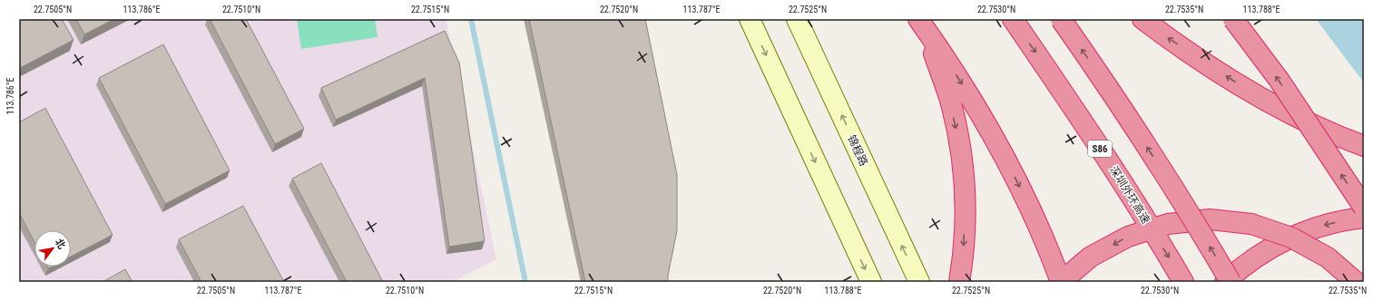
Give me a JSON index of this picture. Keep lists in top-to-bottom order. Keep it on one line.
{"streets":{"highway":["S86","深圳外环高速"],"main road":["锦程路"]},"north":"top right","coordinates":["22.7505°N","113.786°E","22.7510°N","22.7515°N","22.7520°N","113.787°E","22.7525°N","22.7530°N","22.7535°N","113.788°E"]}
